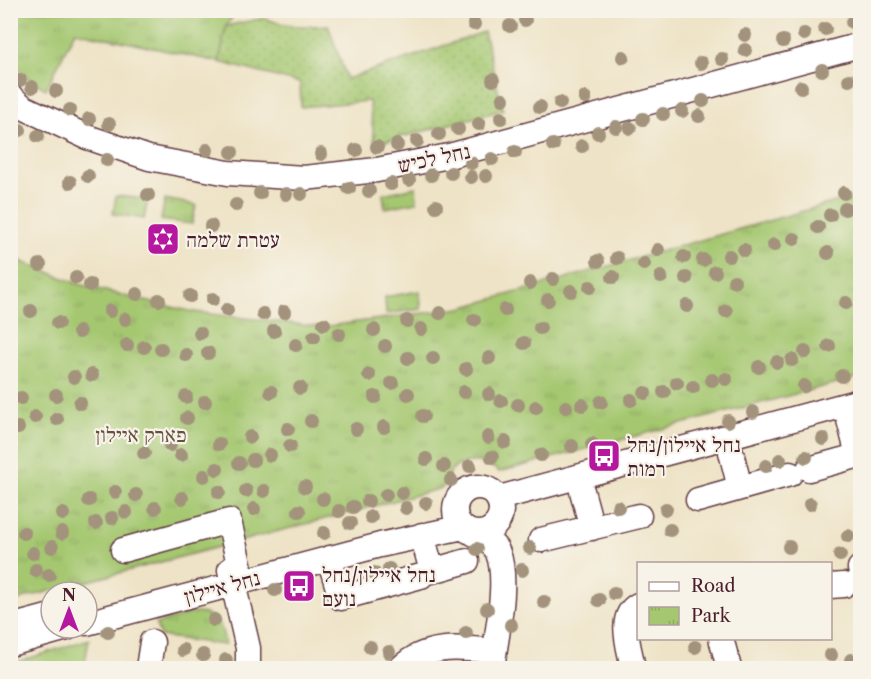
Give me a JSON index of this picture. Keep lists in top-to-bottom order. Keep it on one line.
{"streets":{"street":["נחל לכיש","נחל איילון"]},"parks":["פארק איילון"],"places":{"synagogue":["עטרת שלמה"],"bus stop":["נחל איילון/נחל רמות","נחל איילון/נחל נועם"]},"legend":["Road","Park"],"north":"top"}
